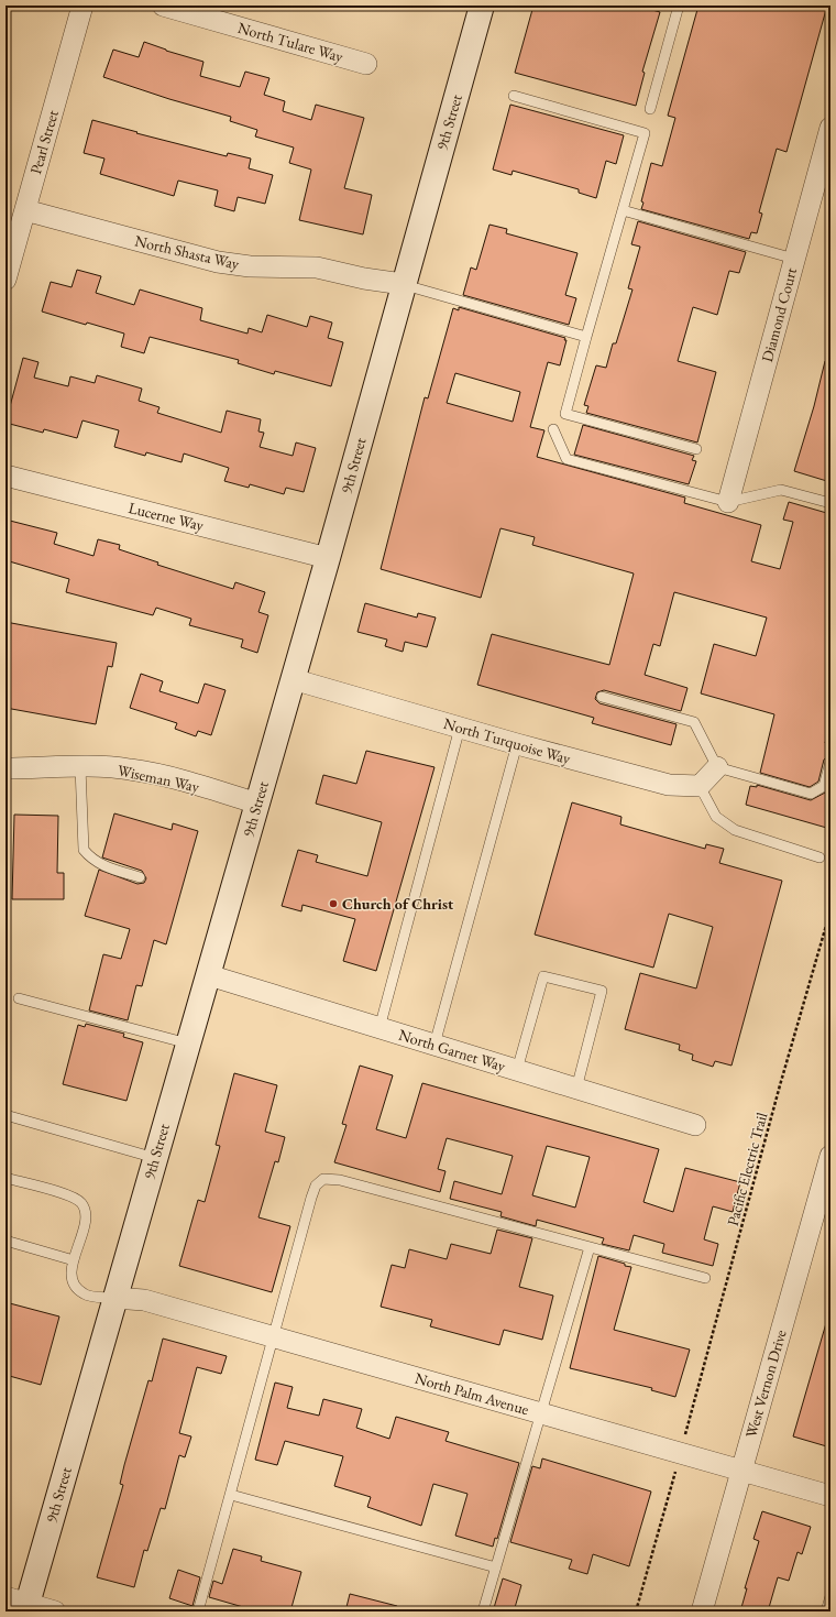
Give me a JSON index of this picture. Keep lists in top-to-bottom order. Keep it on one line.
{"streets":{"street":["North Tulare Way","9th Street","Pearl Street","North Shasta Way","Diamond Court","Lucerne Way","North Turquoise Way","Wiseman Way","North Garnet Way","West Vernon Drive","North Palm Avenue"],"path":["Pacific Electric Trail"]},"crossings":[["9th Street","North Shasta Way"],["9th Street","Lucerne Way"],["9th Street","North Turquoise Way"],["9th Street","Wiseman Way"],["9th Street","North Garnet Way"],["9th Street","North Palm Avenue"],["Pearl Street","North Shasta Way"],["West Vernon Drive","North Palm Avenue"]],"places":["Church of Christ"]}
